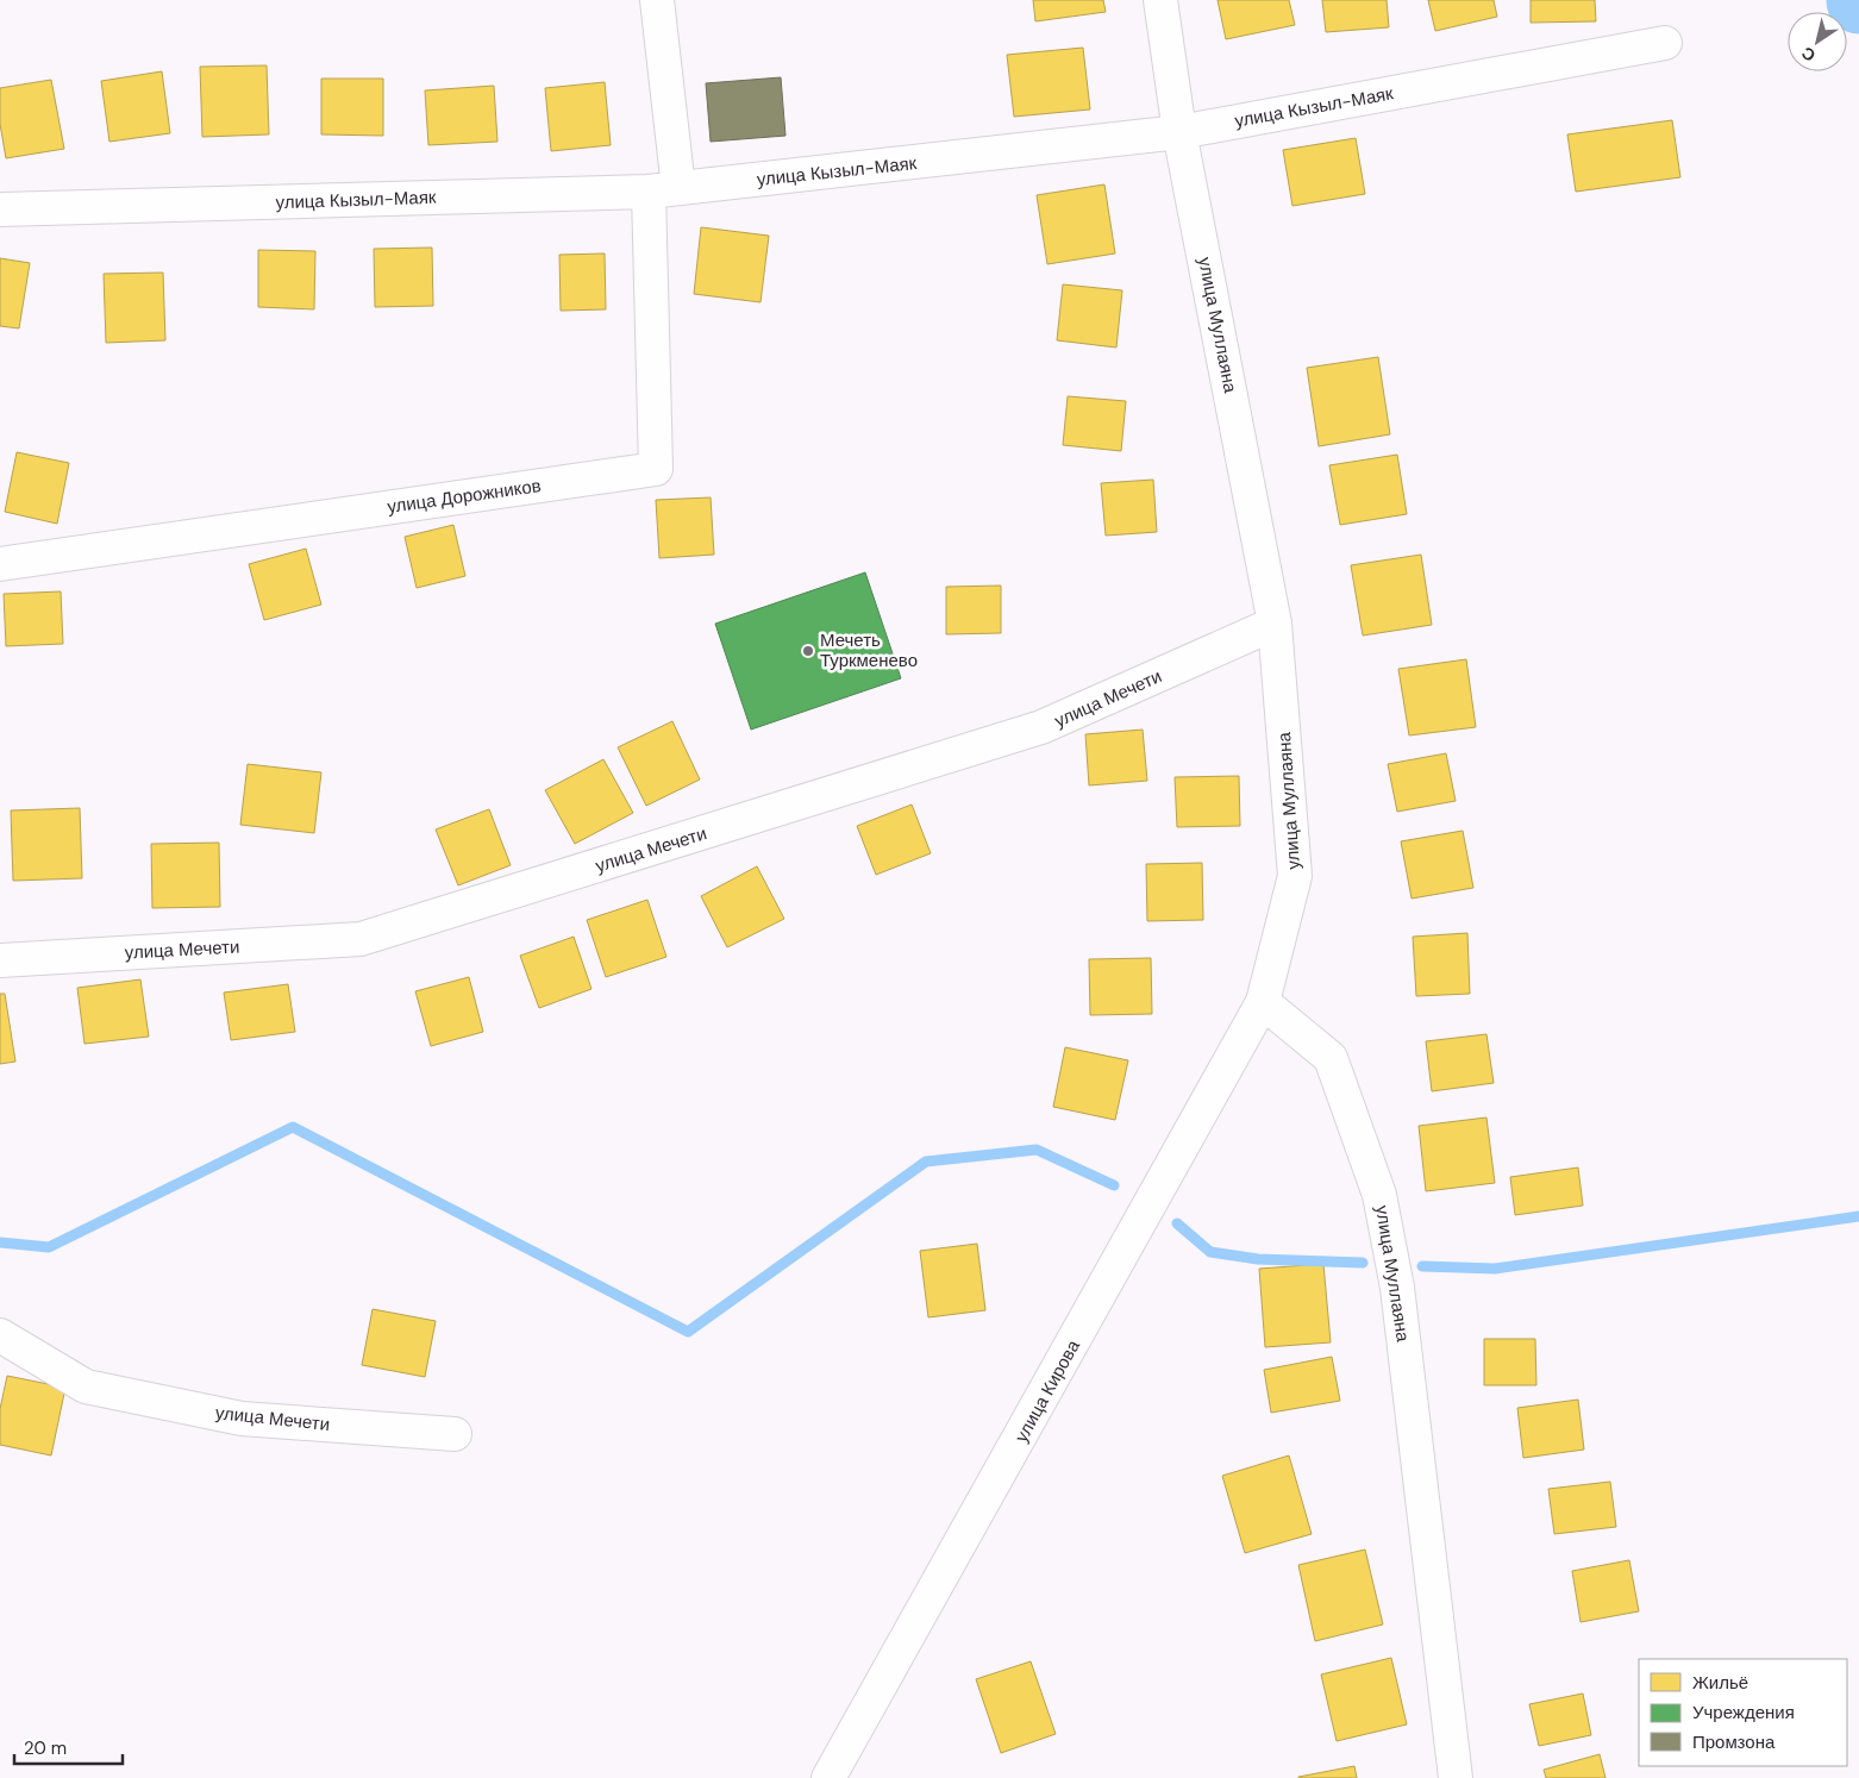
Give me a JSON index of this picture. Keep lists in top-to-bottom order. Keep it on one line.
{"streets":{"street":["улица Кызыл-Маяк","улица Муллаяна","улица Дорожников","улица Мечети","улица Кирова"]},"crossings":[["улица Кызыл-Маяк","улица Муллаяна"],["улица Кызыл-Маяк","улица Дорожников"],["улица Муллаяна","улица Мечети"],["улица Муллаяна","улица Кирова"]],"places":["Мечеть Туркменево"],"legend":["Жильё","Учреждения","Промзона"],"scale_bar":"20 m","north":"bottom left"}
